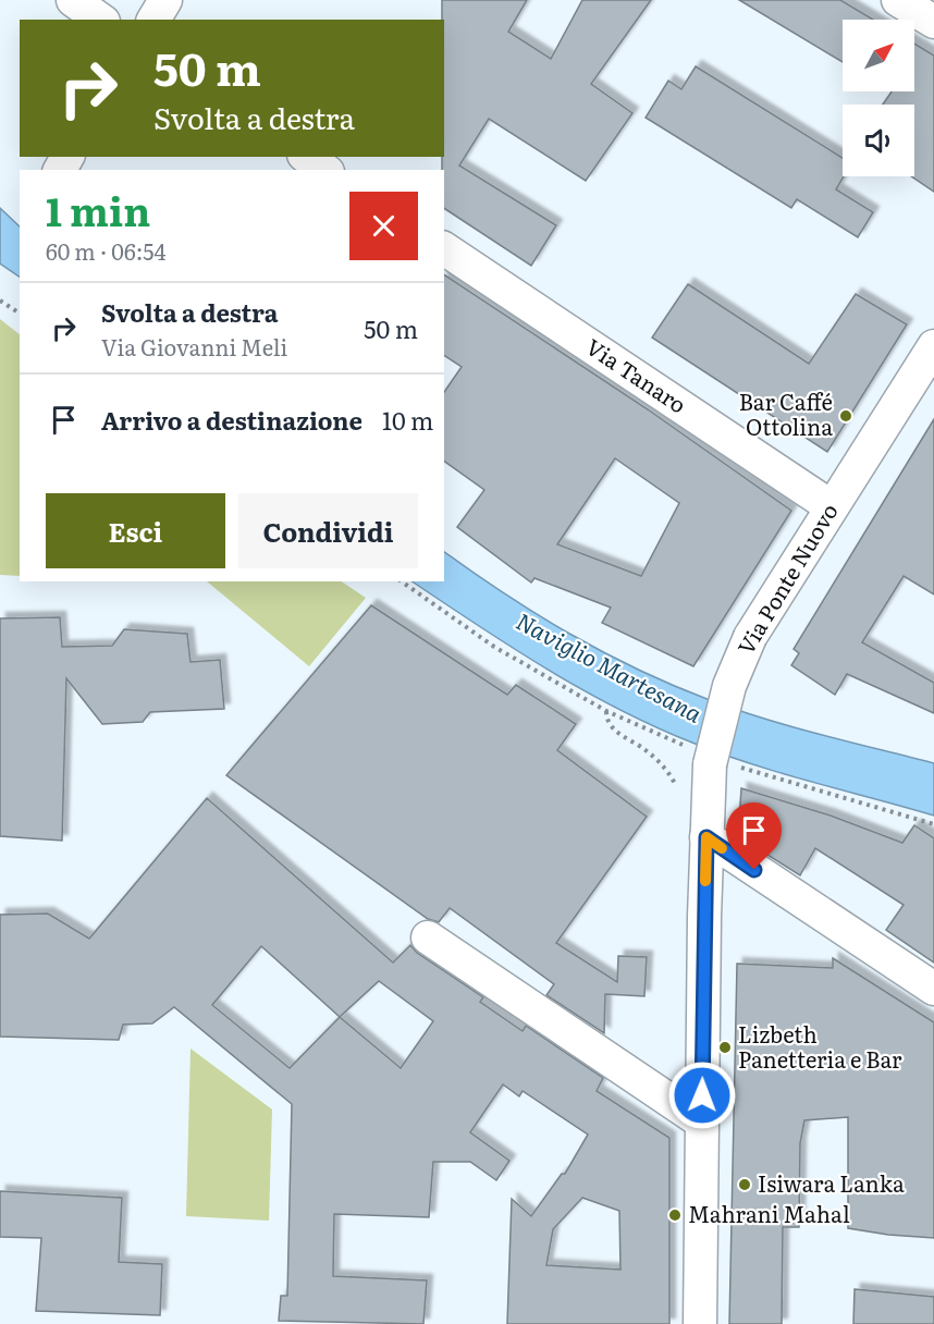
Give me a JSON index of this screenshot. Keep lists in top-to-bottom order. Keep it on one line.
{"streets":{"street":["Via Tanaro","Via Ponte Nuovo"]},"crossings":[["Via Tanaro","Via Ponte Nuovo"]],"water":["Naviglio Martesana"],"places":["Bar Caffé Ottolina","Lizbeth Panetteria e Bar","Isiwara Lanka","Mahrani Mahal"],"north":"top right","page":{"turn":["50 m","Svolta a destra"],"heading":["1 min","60 m · 06:54"],"list":[{"name":"Svolta a destra","note":"Via Giovanni Meli","value":"50 m"},{"name":"Arrivo a destinazione","value":"10 m"}],"buttons":["Esci","Condividi"]}}
